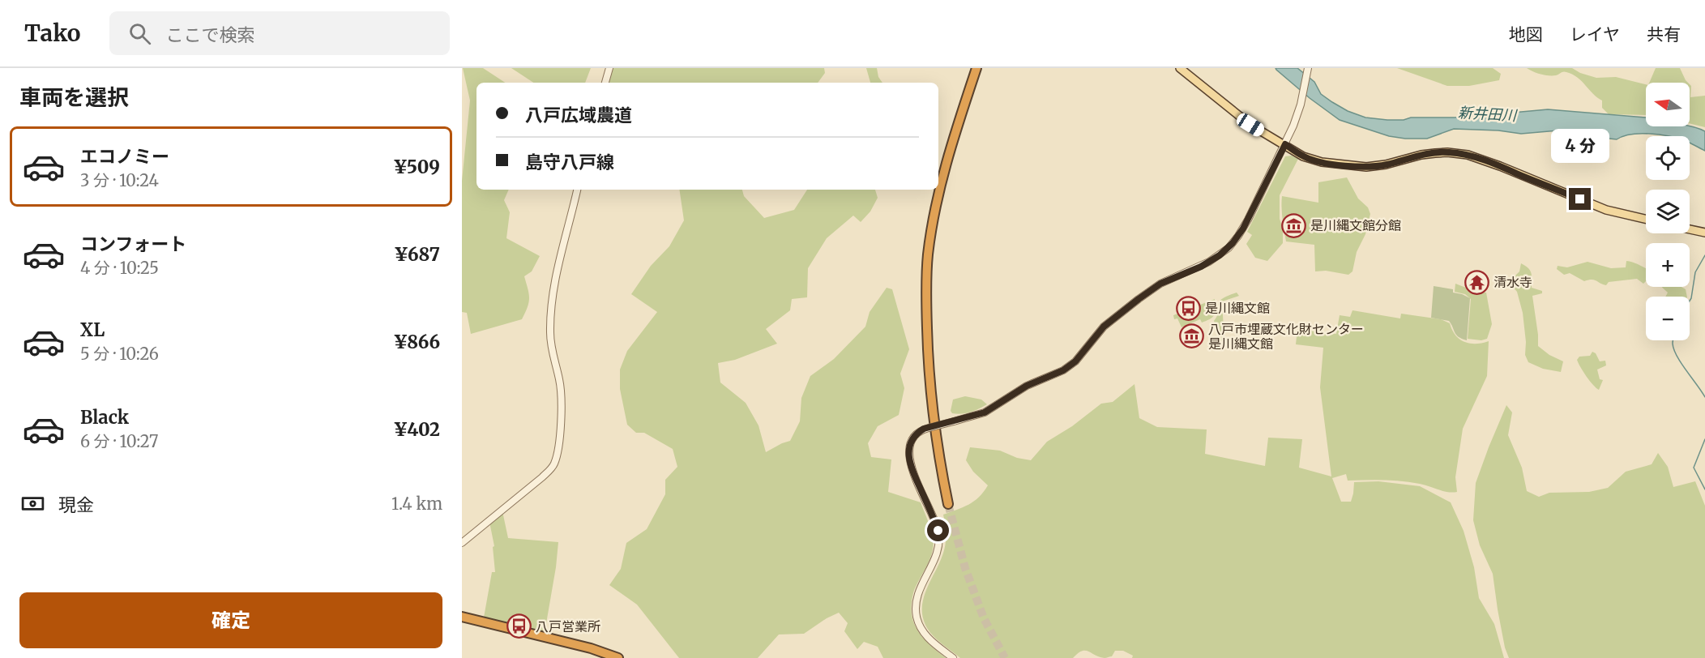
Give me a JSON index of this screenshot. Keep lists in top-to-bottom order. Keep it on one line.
{"water":["新井田川"],"places":{"museum":["是川縄文館分館","八戸市埋蔵文化財センター 是川縄文館"],"temple":["清水寺"],"bus stop":["是川縄文館","八戸営業所"]},"north":"left","page":{"header":"Tako","search":"ここで検索","nav":["地図","レイヤ","共有"],"heading":"車両を選択","map_buttons":["+","−"],"banner":["八戸広域農道","島守八戸線"],"list":[{"name":"エコノミー","note":"3 分 · 10:24","value":"¥509"},{"name":"コンフォート","note":"4 分 · 10:25","value":"¥687"},{"name":"XL","note":"5 分 · 10:26","value":"¥866"},{"name":"Black","note":"6 分 · 10:27","value":"¥402"}],"bubble":"4 分","pay":["現金","1.4 km"],"buttons":"確定"}}
